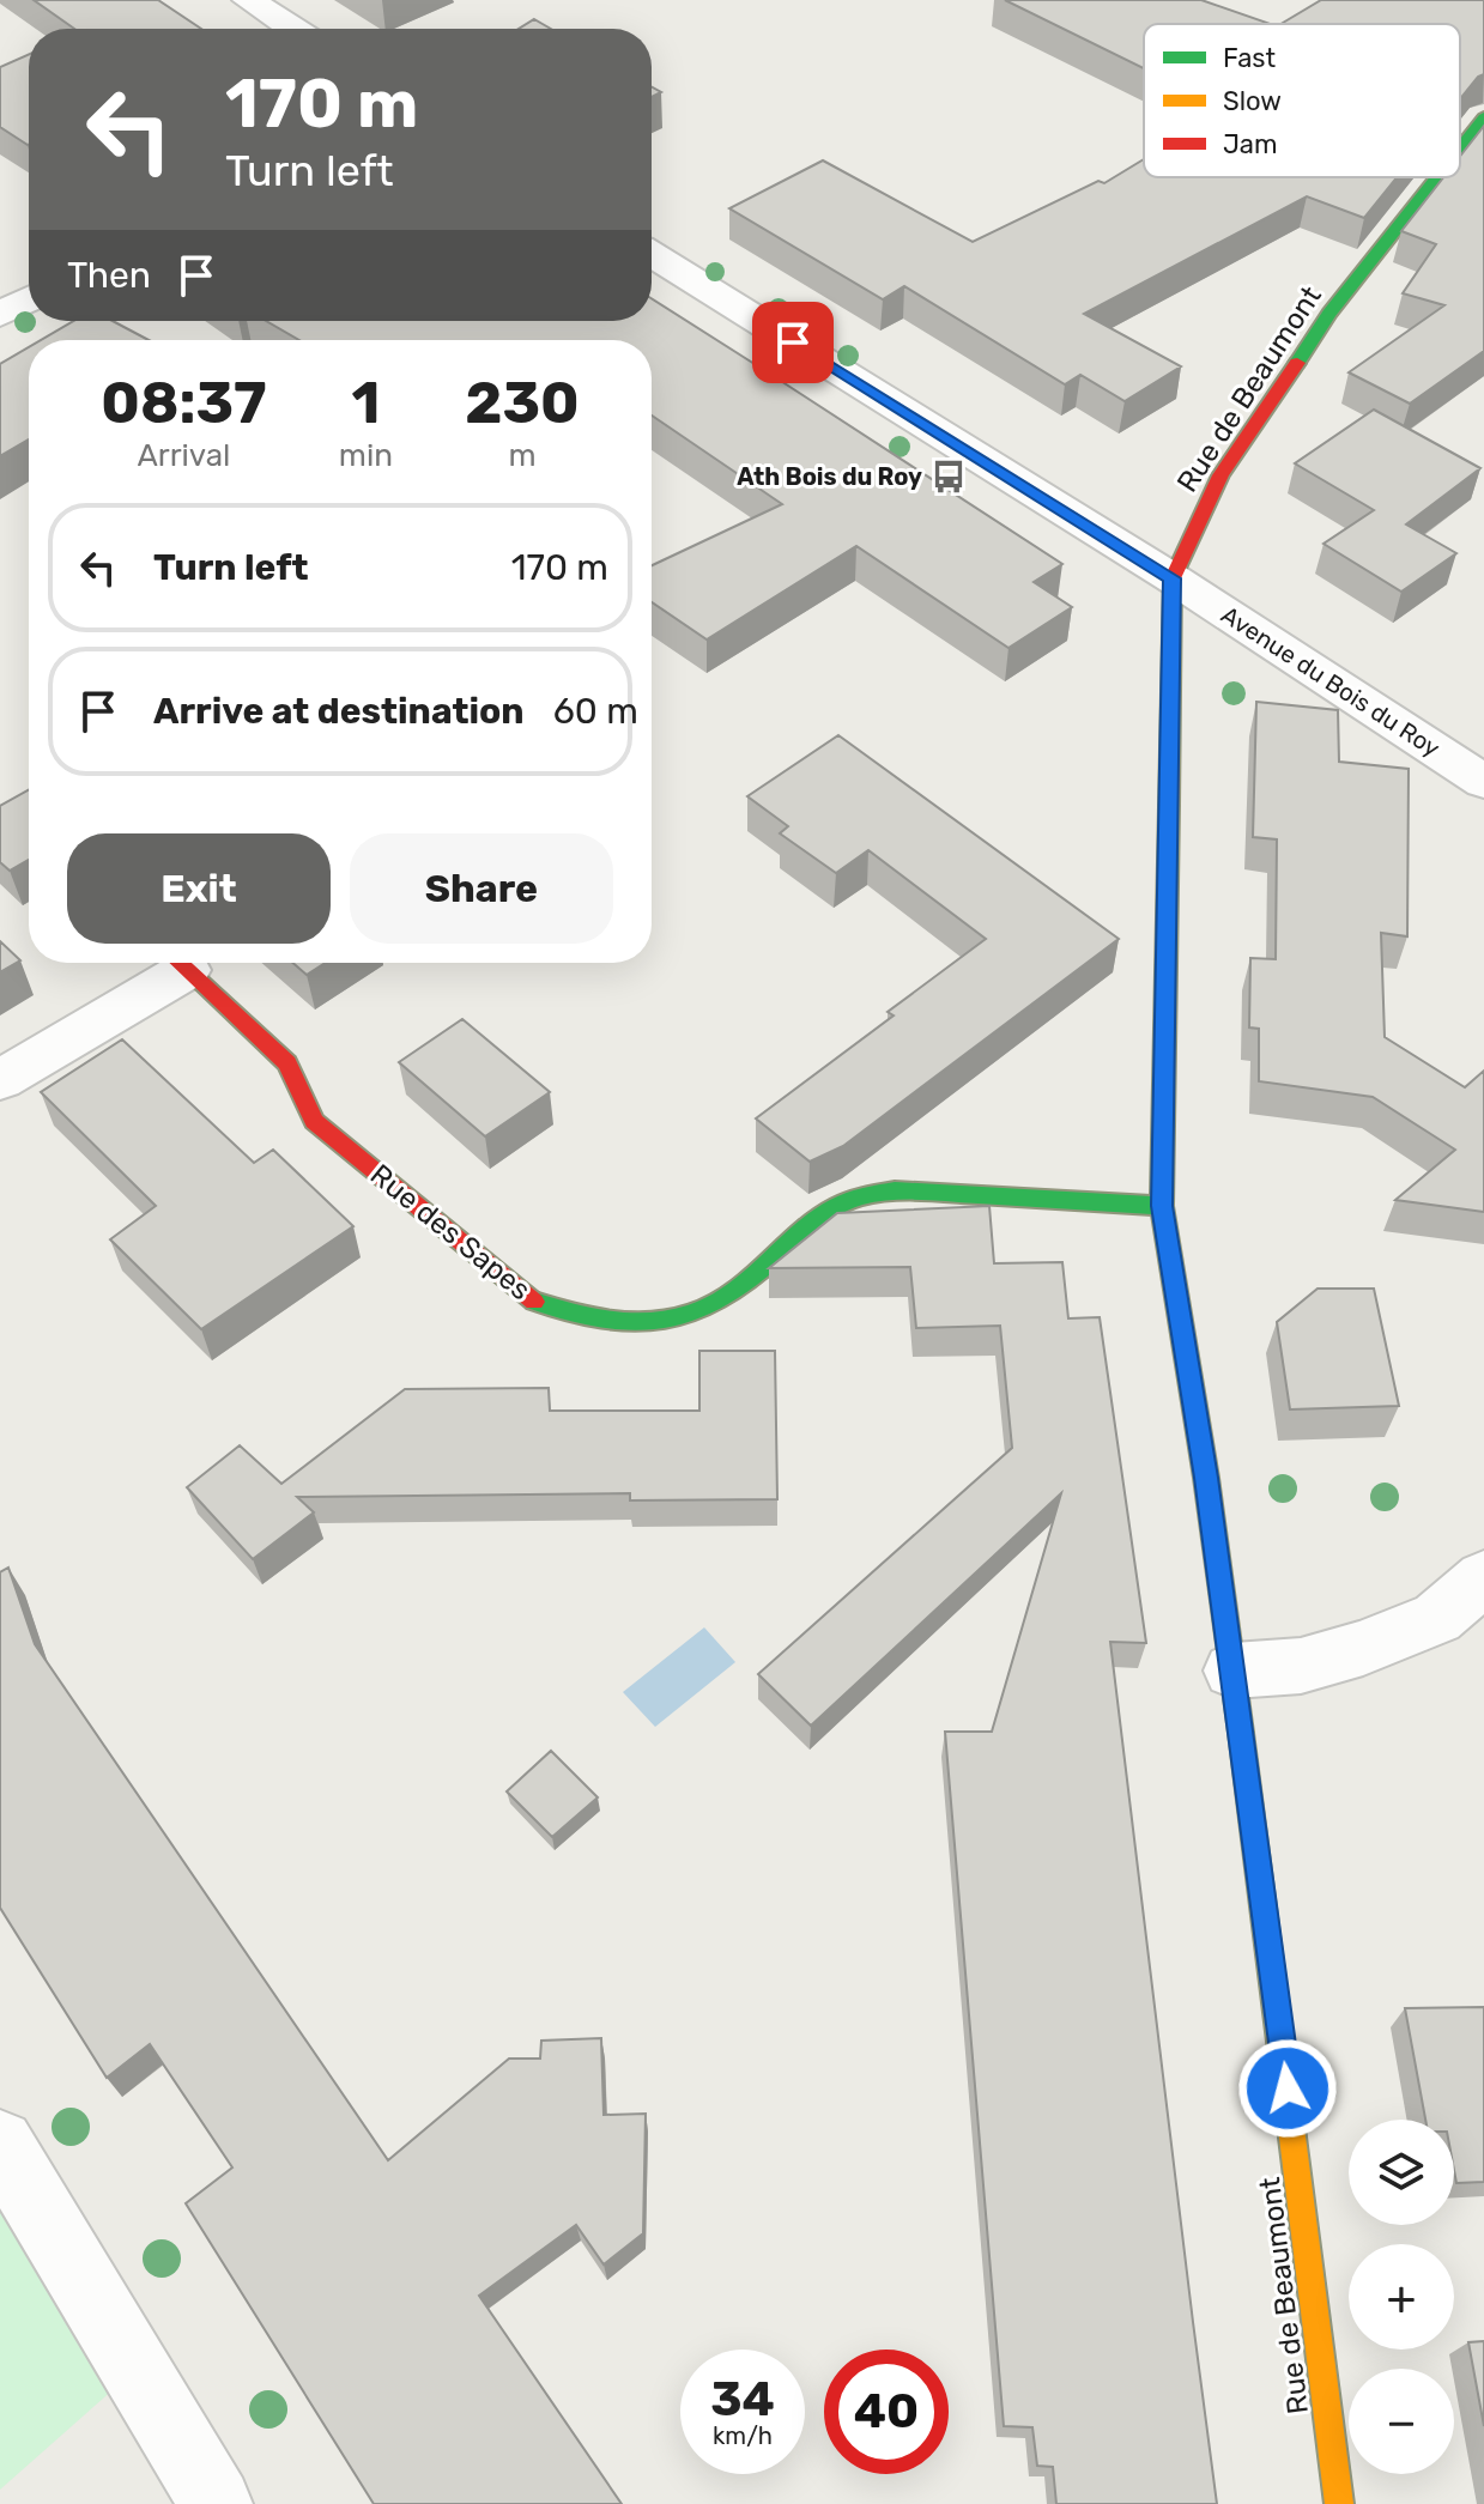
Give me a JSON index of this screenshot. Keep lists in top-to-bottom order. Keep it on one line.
{"streets":{"street":["Rue de Beaumont","Avenue du Bois du Roy","Rue des Sapes"]},"crossings":[["Rue de Beaumont","Avenue du Bois du Roy"],["Rue de Beaumont","Rue des Sapes"]],"places":{"bus stop":["Ath Bois du Roy"]},"legend":["Fast","Slow","Jam"],"page":{"turn":["170 m","Turn left"],"then":"Then","eta":["08:37","Arrival","1","min","230","m"],"list":[{"name":"Turn left","value":"170 m"},{"name":"Arrive at destination","value":"60 m"}],"buttons":["Exit","Share"],"map_buttons":["+","−"],"speed":"34 km/h","limit":"40"}}
